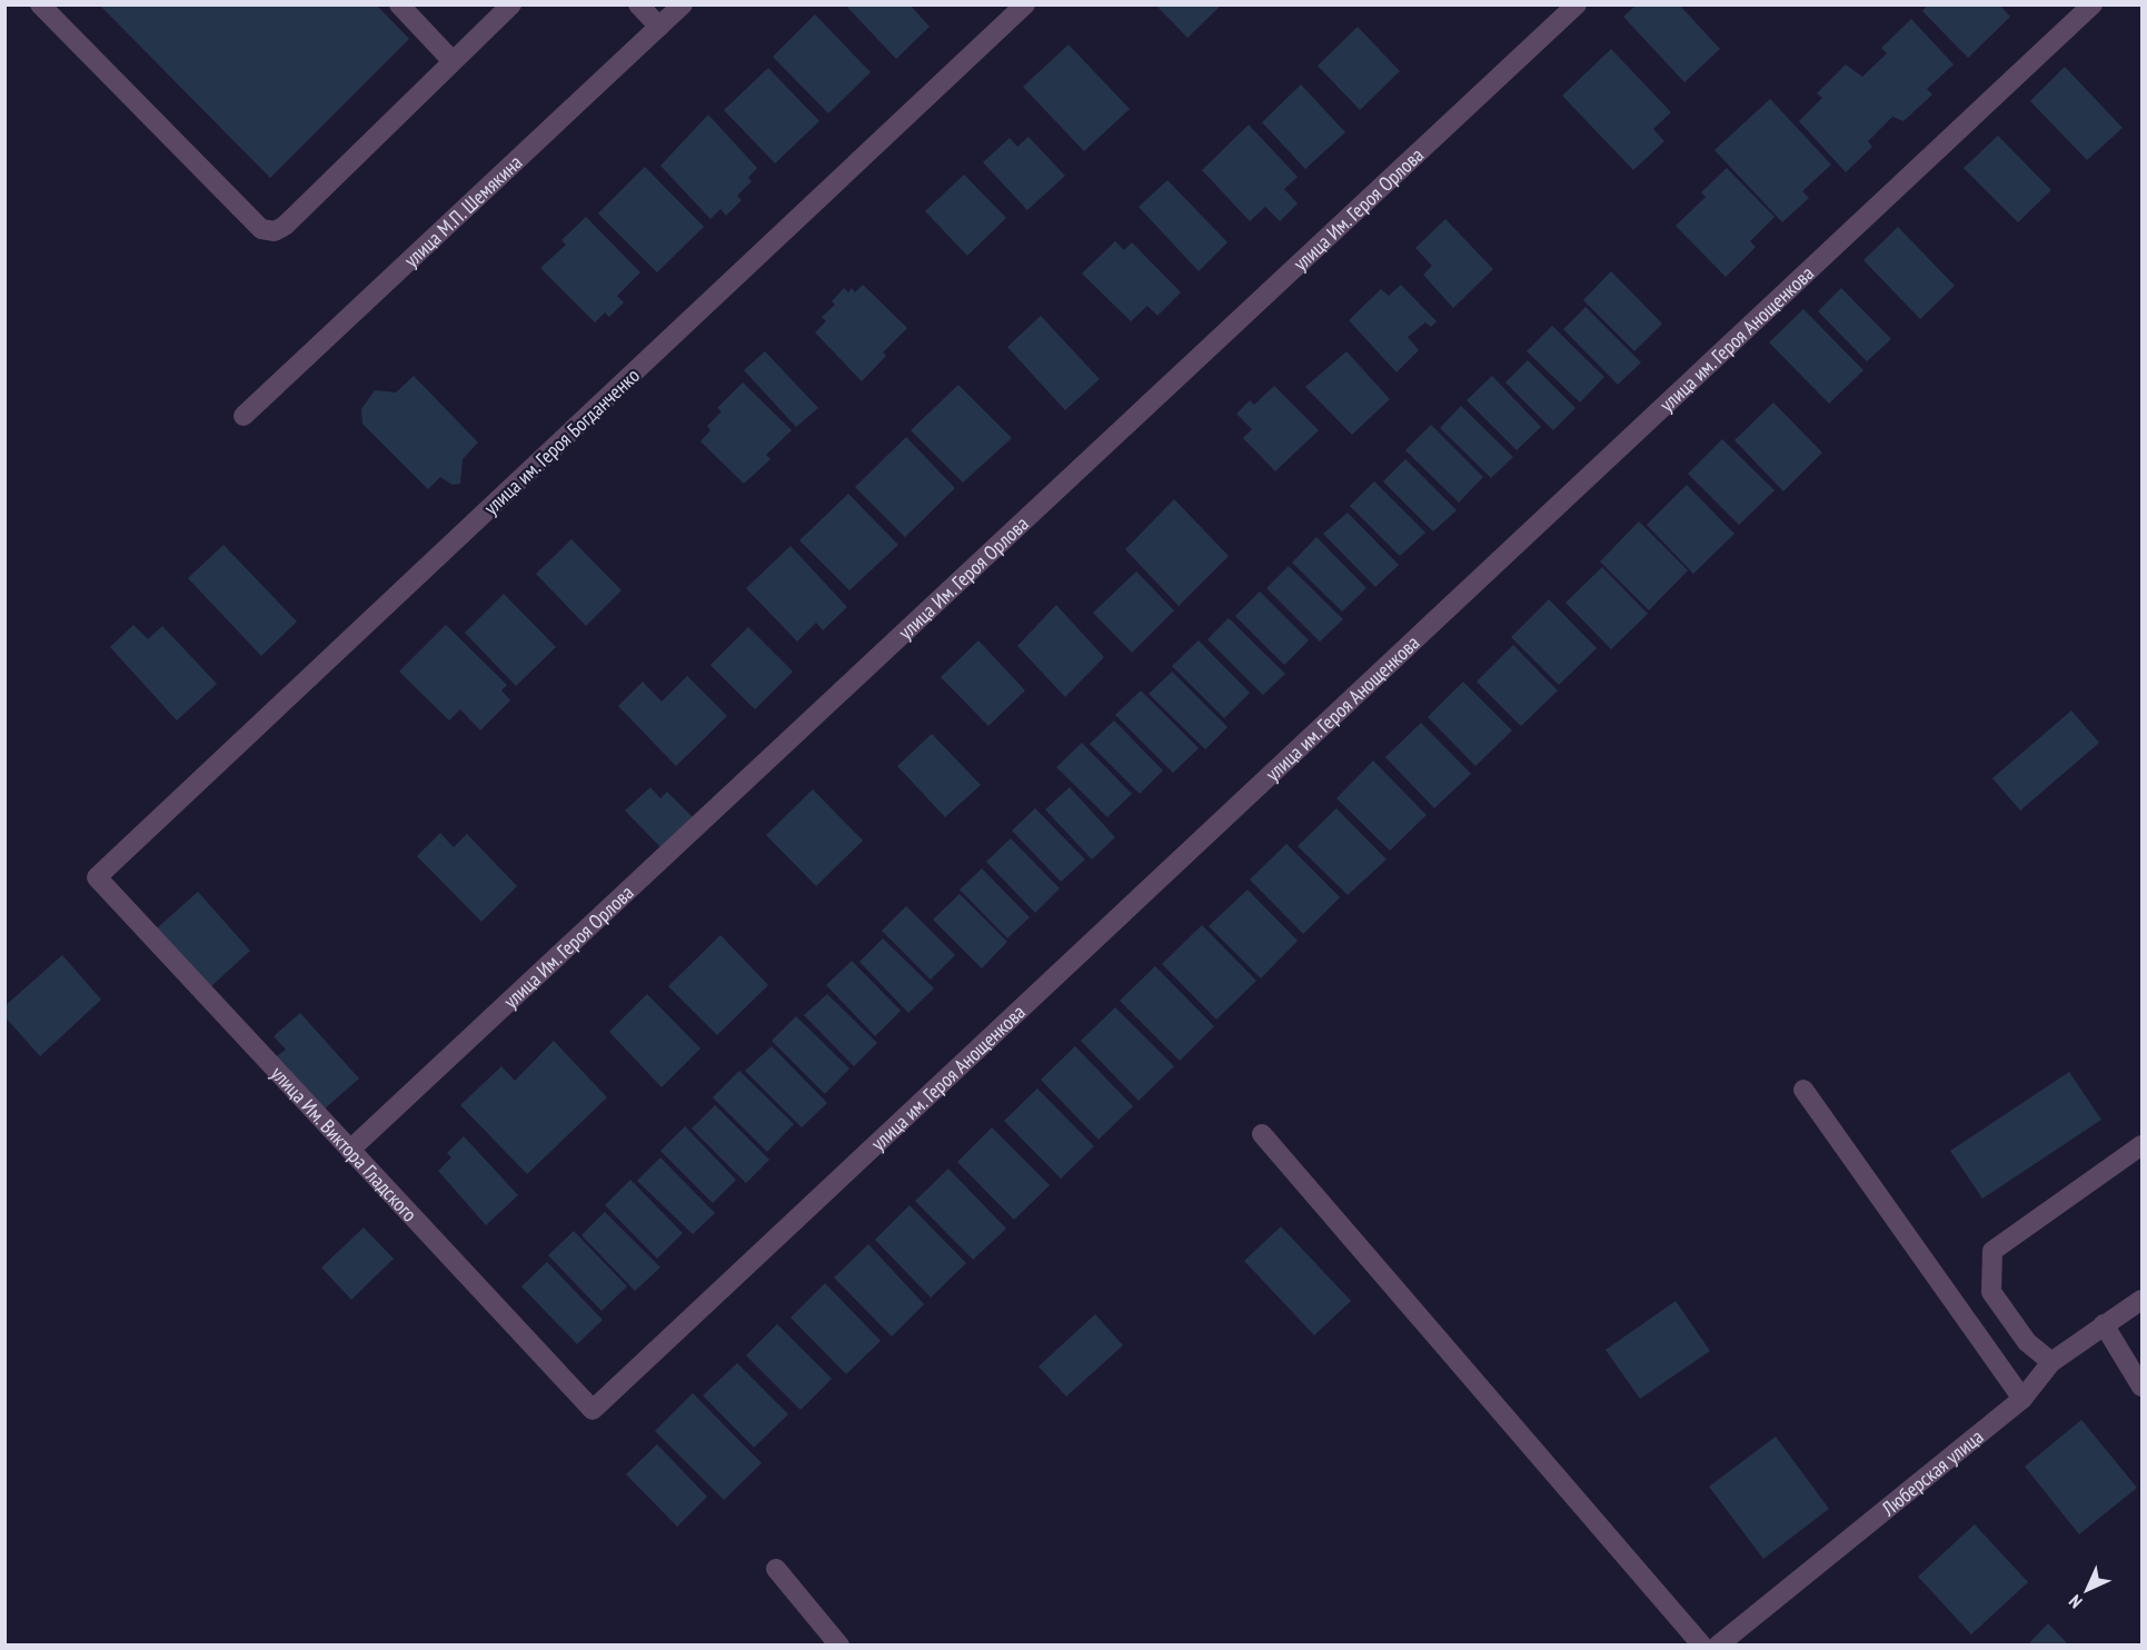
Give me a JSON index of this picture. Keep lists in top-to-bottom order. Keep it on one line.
{"streets":{"street":["улица Им. Героя Орлова","улица М.П. Шемякина","улица им. Героя Анощенкова","улица им. Героя Богданченко","улица Им. Виктора Гладского","Люберская улица"]},"crossings":[["улица Им. Героя Орлова","улица Им. Виктора Гладского"],["улица им. Героя Анощенкова","улица Им. Виктора Гладского"],["улица им. Героя Богданченко","улица Им. Виктора Гладского"]],"north":"bottom left"}
